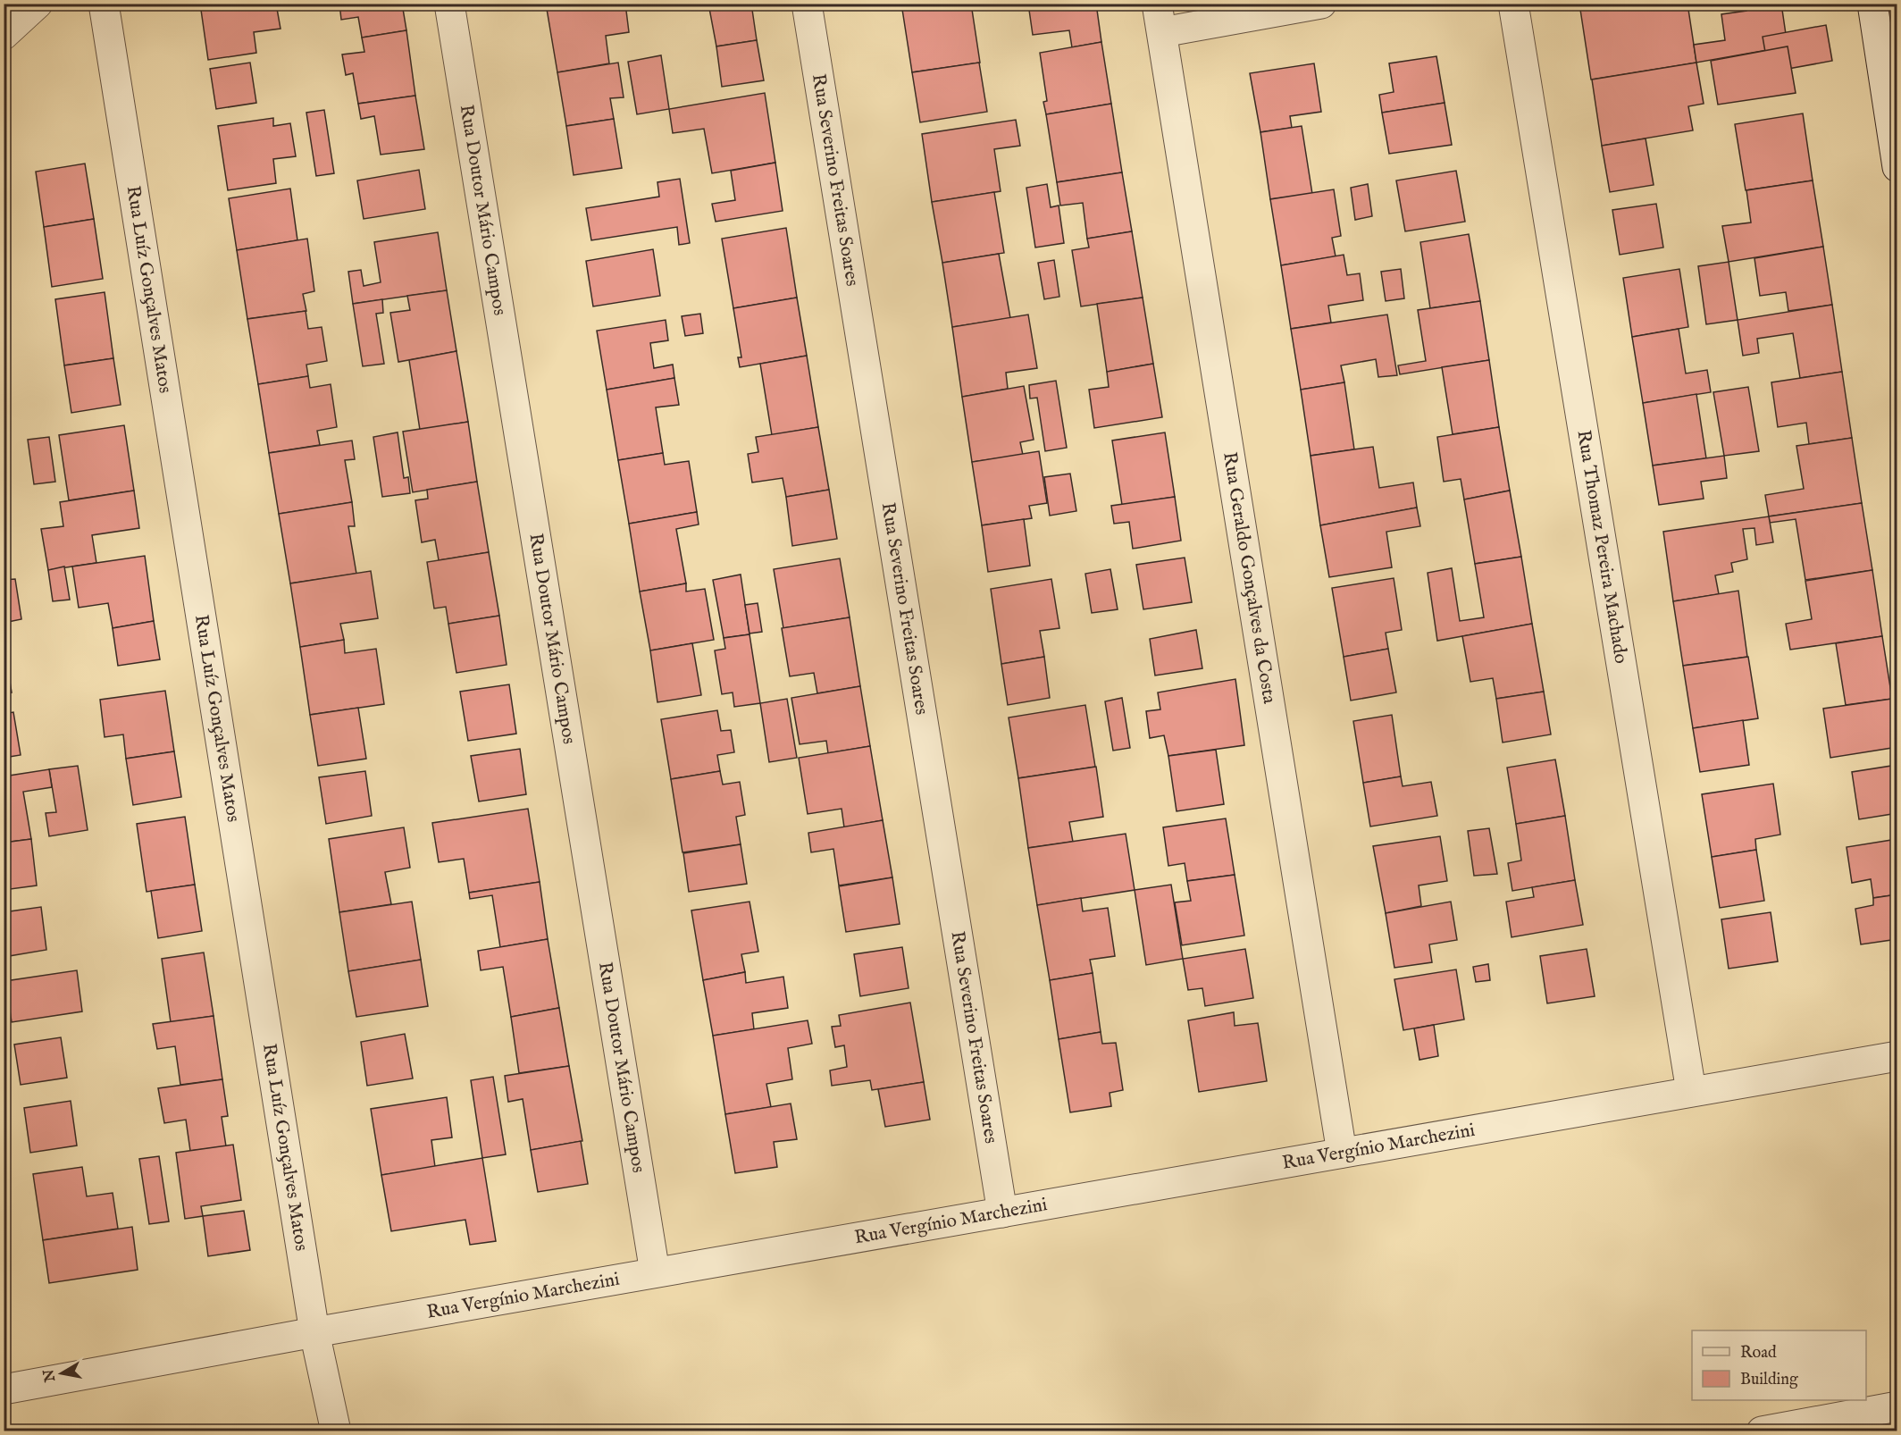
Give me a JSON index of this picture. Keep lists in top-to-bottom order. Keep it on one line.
{"streets":{"street":["Rua Severino Freitas Soares","Rua Doutor Mário Campos","Rua Luíz Gonçalves Matos","Rua Thomaz Pereira Machado","Rua Geraldo Gonçalves da Costa","Rua Vergínio Marchezini"]},"crossings":[["Rua Severino Freitas Soares","Rua Vergínio Marchezini"],["Rua Doutor Mário Campos","Rua Vergínio Marchezini"],["Rua Luíz Gonçalves Matos","Rua Vergínio Marchezini"],["Rua Thomaz Pereira Machado","Rua Vergínio Marchezini"],["Rua Geraldo Gonçalves da Costa","Rua Vergínio Marchezini"]],"legend":["Road","Building"],"north":"left"}
